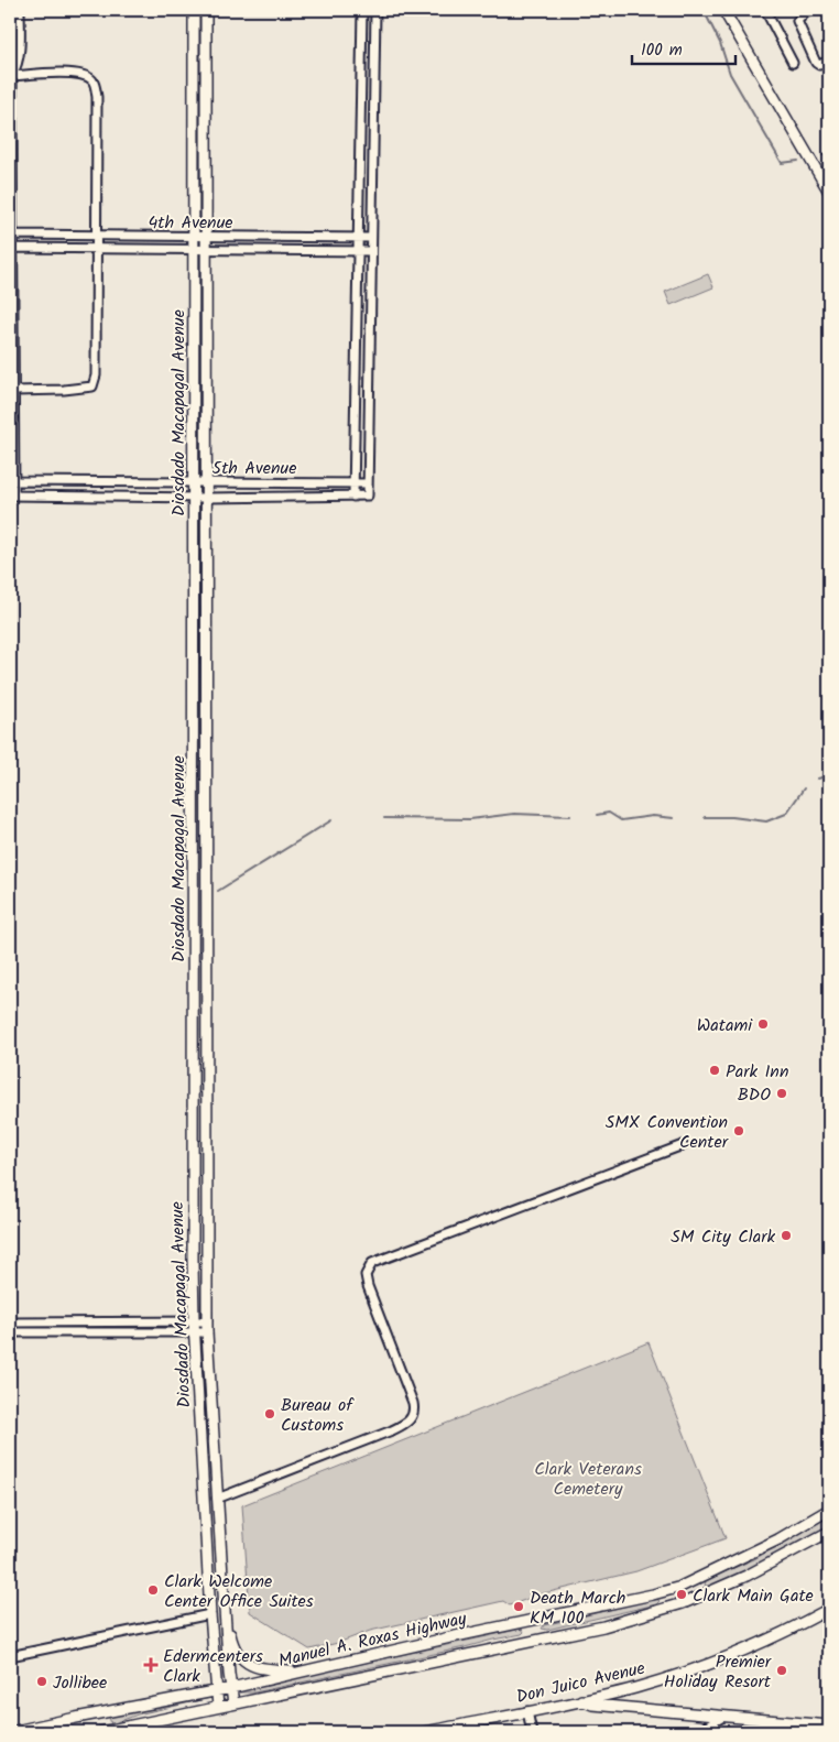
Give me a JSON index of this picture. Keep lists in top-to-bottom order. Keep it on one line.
{"streets":{"main road":["Diosdado Macapagal Avenue","Manuel A. Roxas Highway","Don Juico Avenue"],"street":["4th Avenue","5th Avenue"]},"crossings":[["4th Avenue","Diosdado Macapagal Avenue"],["Diosdado Macapagal Avenue","5th Avenue"],["Diosdado Macapagal Avenue","Manuel A. Roxas Highway"]],"parks":["Clark Veterans Cemetery"],"places":{"other":["Watami","Park Inn","BDO","SMX Convention Center","SM City Clark","Bureau of Customs","Clark Welcome Center Office Suites","Clark Main Gate","Death March KM 100","Premier Holiday Resort","Jollibee"],"health":["Edermcenters Clark"]},"scale_bar":"100 m"}
